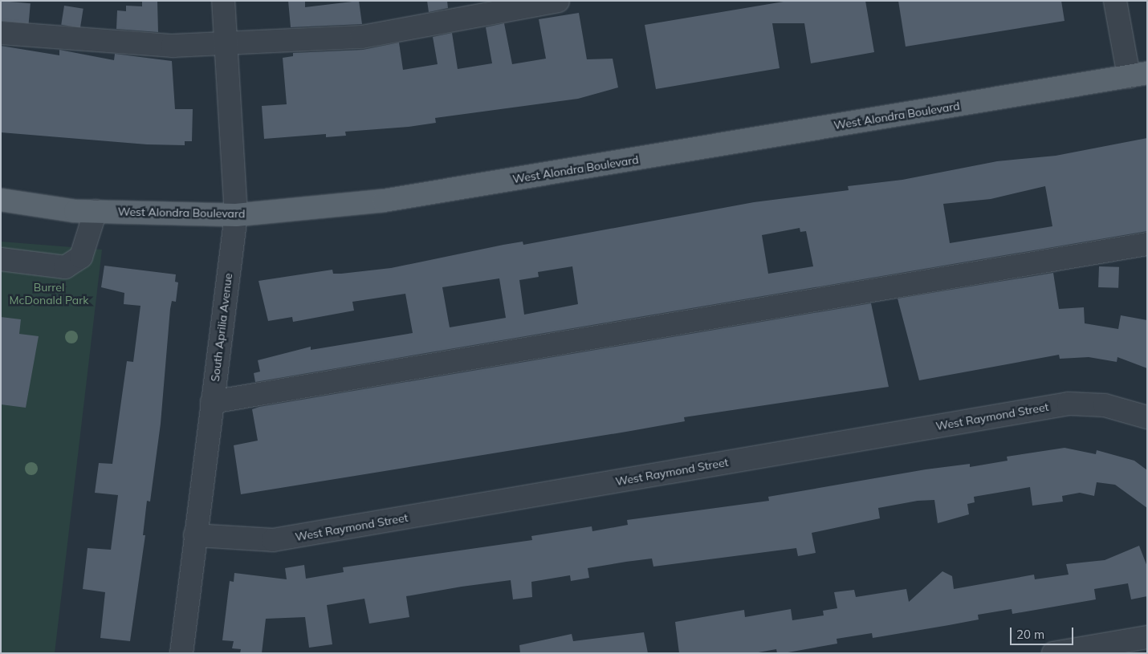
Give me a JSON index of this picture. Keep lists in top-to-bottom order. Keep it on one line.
{"streets":{"main road":["West Alondra Boulevard"],"street":["South Aprilia Avenue","West Raymond Street"]},"crossings":[["West Alondra Boulevard","South Aprilia Avenue"],["South Aprilia Avenue","West Raymond Street"]],"parks":["Burrel McDonald Park"],"scale_bar":"20 m"}
